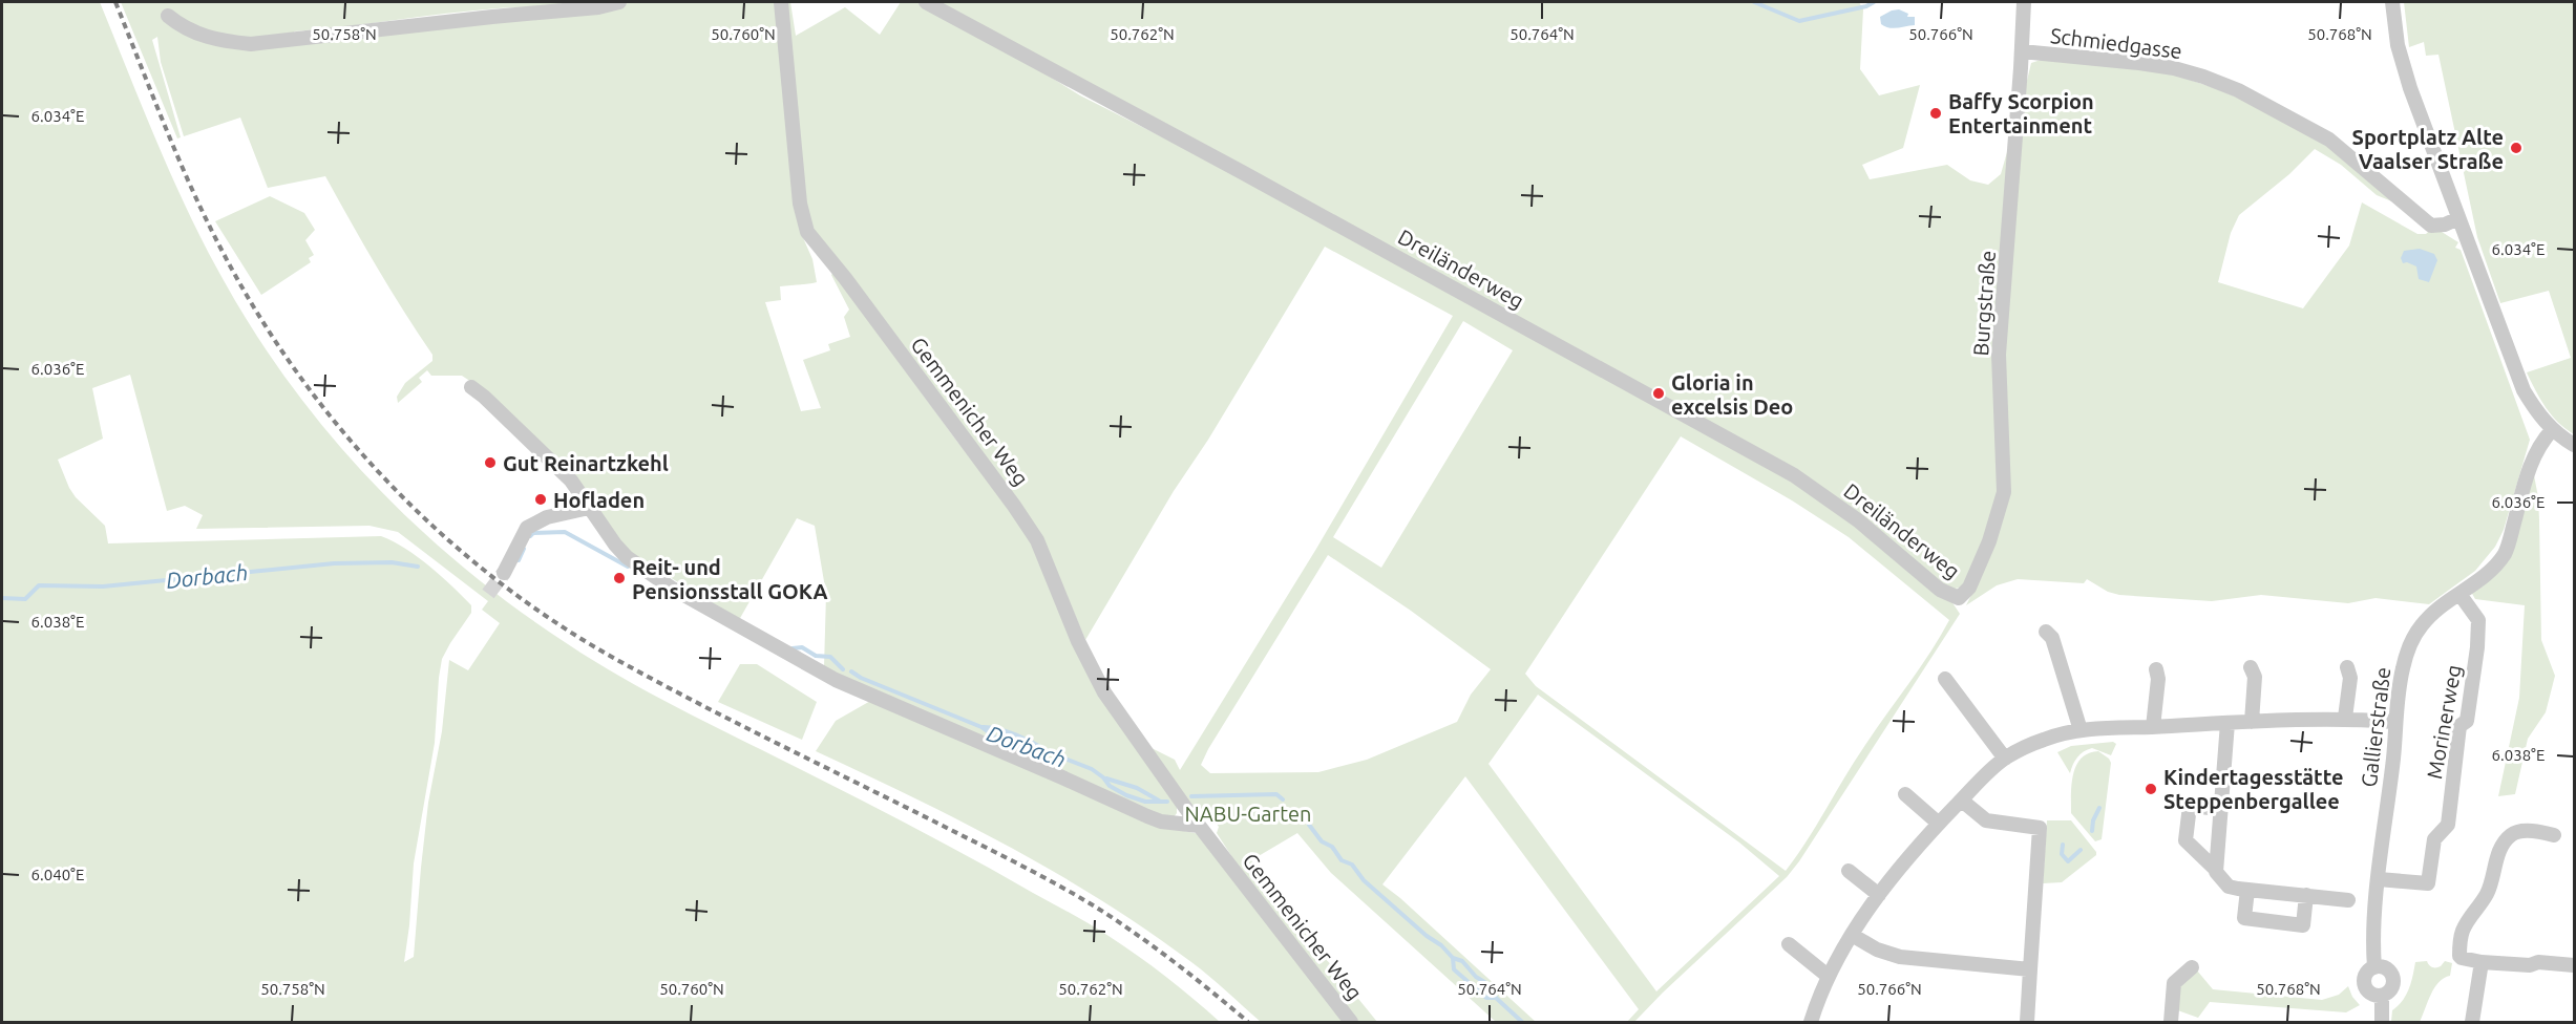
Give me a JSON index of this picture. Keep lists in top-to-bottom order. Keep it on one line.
{"streets":{"street":["Schmiedgasse","Dreiländerweg","Burgstraße","Gemmenicher Weg","Morinerweg","Gallierstraße"]},"crossings":[["Schmiedgasse","Burgstraße"],["Dreiländerweg","Burgstraße"],["Morinerweg","Gallierstraße"]],"water":["Dorbach"],"parks":["NABU-Garten"],"places":["Baffy Scorpion Entertainment","Sportplatz Alte Vaalser Straße","Gloria in excelsis Deo","Gut Reinartzkehl","Hofladen","Reit- und Pensionsstall GOKA","Kindertagesstätte Steppenbergallee"],"coordinates":["50.762°N","50.758°N","50.760°N","50.764°N","50.766°N","50.768°N","6.034°E","6.036°E","6.038°E","6.040°E"]}
